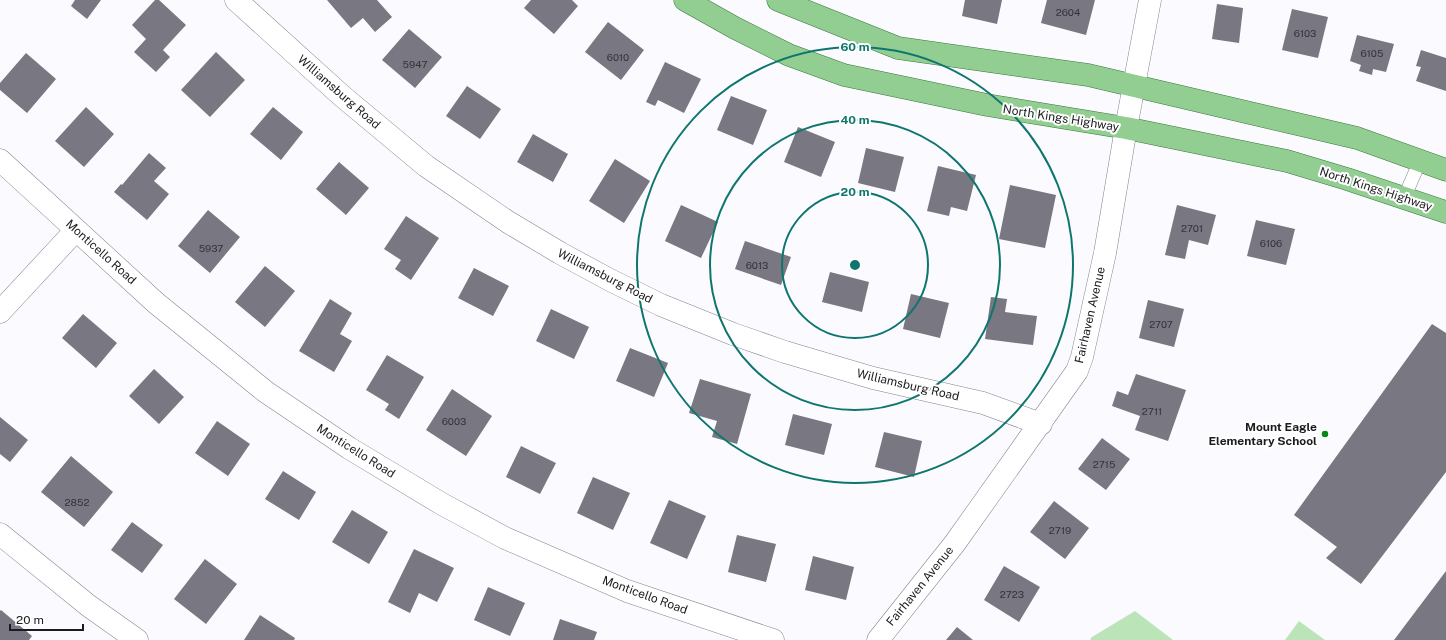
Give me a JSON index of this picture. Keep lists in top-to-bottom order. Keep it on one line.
{"streets":{"main road":["North Kings Highway"],"street":["Williamsburg Road","Monticello Road","Fairhaven Avenue"]},"crossings":[["Williamsburg Road","Fairhaven Avenue"],["North Kings Highway","Fairhaven Avenue"]],"places":["Mount Eagle Elementary School"],"house_numbers":["2604","6103","6105","6010","5947","2701","6106","5937","6013","2707","2711","6003","2715","2852","2719","2723"],"scale_bar":"20 m","rings":["60 m","40 m","20 m"]}
